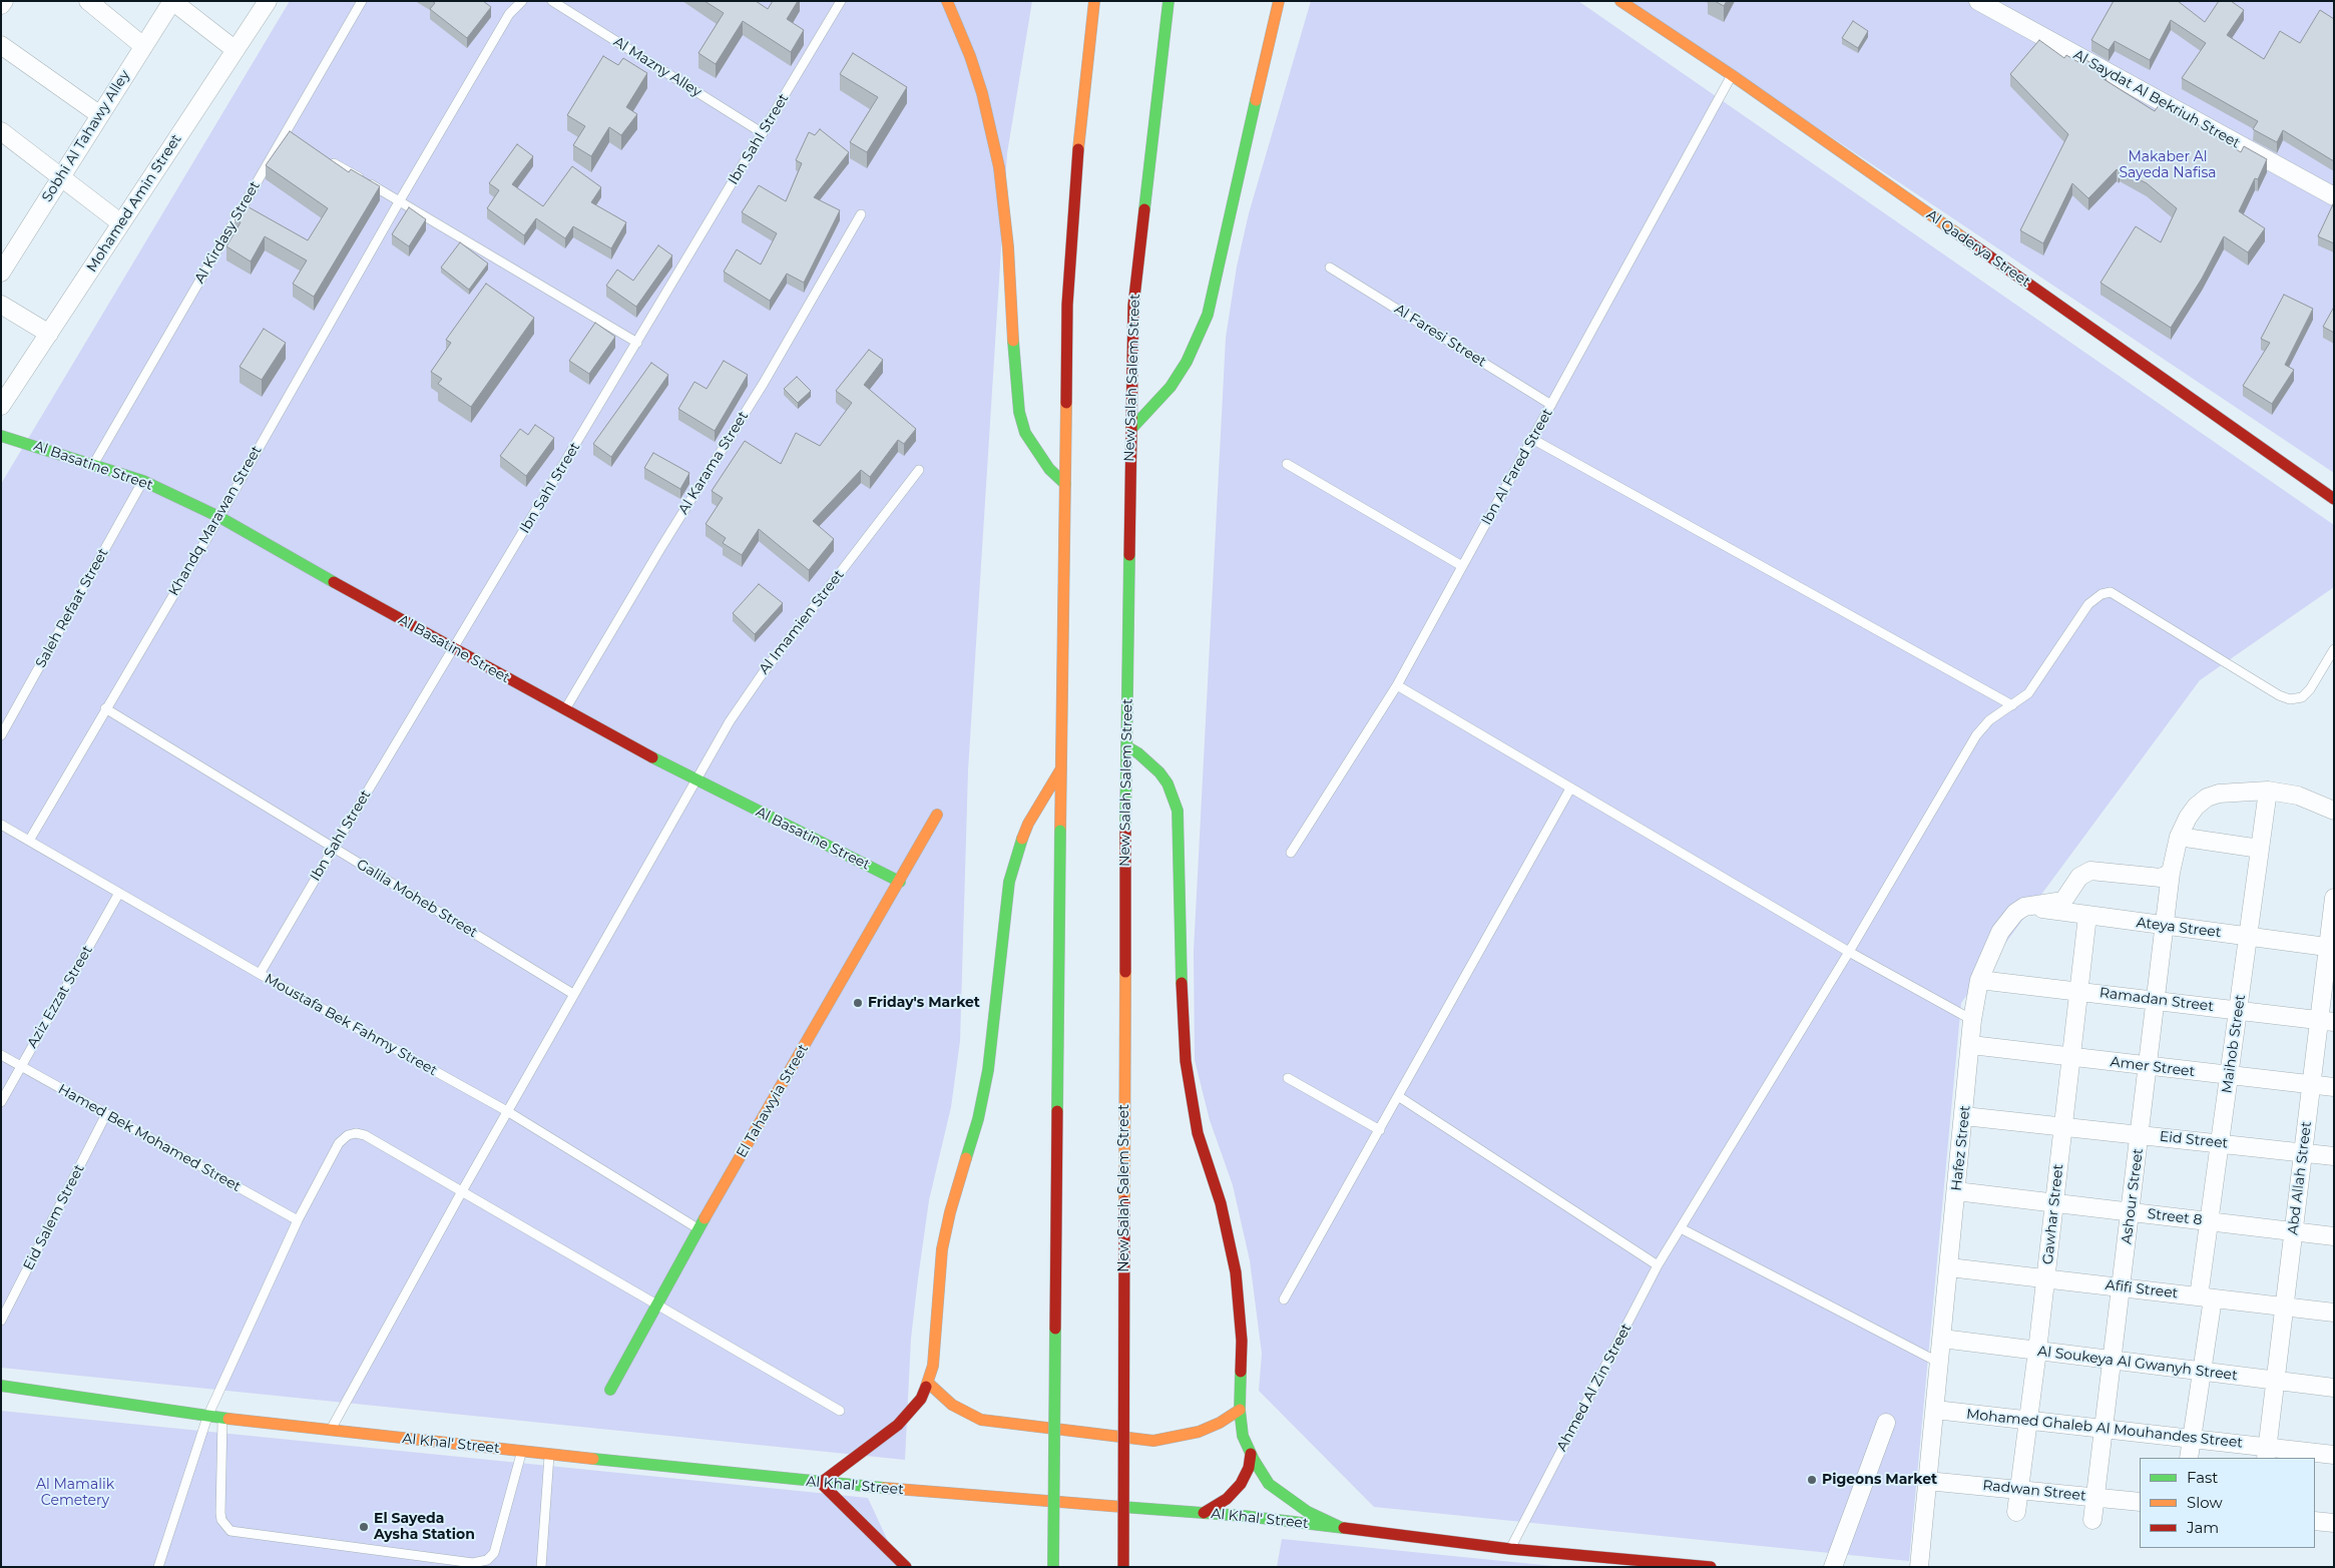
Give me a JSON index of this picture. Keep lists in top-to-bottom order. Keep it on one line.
{"streets":{"main road":["Al Qaderya Street","New Salah Salem Street","Al Basatine Street","El Tahawyia Street","Al Khal' Street"],"street":["Al Saydat Al Bekriuh Street","Sobhi Al Tahawy Alley","Mohamed Amin Street","Ateya Street","Ramadan Street","Maihob Street","Amer Street","Eid Street","Hafez Street","Abd Allah Street","Ashour Street","Gawhar Street","Street 8","Afifi Street","Al Soukeya Al Gwanyh Street","Mohamed Ghaleb Al Mouhandes Street","Radwan Street"],"lane":["Al Mazny Alley","Ibn Sahl Street","Al Kirdasy Street","Al Faresi Street","Al Karama Street","Ibn Al Fared Street","Khandq Marawan Street","Saleh Refaat Street","Al Imamien Street","Galila Moheb Street","Aziz Ezzat Street","Moustafa Bek Fahmy Street","Hamed Bek Mohamed Street","Eid Salem Street","Ahmed Al Zin Street"]},"crossings":[["Al Mazny Alley","Ibn Sahl Street"],["Ibn Sahl Street","Al Basatine Street"],["Ibn Sahl Street","Galila Moheb Street"],["Ibn Sahl Street","Moustafa Bek Fahmy Street"],["Al Kirdasy Street","Al Basatine Street"],["Al Qaderya Street","Ibn Al Fared Street"],["Al Faresi Street","Ibn Al Fared Street"],["Al Karama Street","Al Basatine Street"],["Al Basatine Street","Khandq Marawan Street"],["Al Basatine Street","Saleh Refaat Street"],["Al Basatine Street","Al Imamien Street"],["Al Basatine Street","El Tahawyia Street"],["Khandq Marawan Street","Galila Moheb Street"],["Khandq Marawan Street","Moustafa Bek Fahmy Street"],["Al Imamien Street","Galila Moheb Street"],["Al Imamien Street","Moustafa Bek Fahmy Street"],["Al Imamien Street","Al Khal' Street"],["Ateya Street","Maihob Street"],["Ateya Street","Hafez Street"],["Ateya Street","Abd Allah Street"],["Ateya Street","Ashour Street"],["Ateya Street","Gawhar Street"],["Aziz Ezzat Street","Moustafa Bek Fahmy Street"],["Aziz Ezzat Street","Hamed Bek Mohamed Street"],["Ramadan Street","Maihob Street"],["Ramadan Street","Hafez Street"],["Ramadan Street","Abd Allah Street"],["Ramadan Street","Ashour Street"],["Ramadan Street","Gawhar Street"],["Moustafa Bek Fahmy Street","El Tahawyia Street"],["Maihob Street","Amer Street"],["Maihob Street","Eid Street"],["Maihob Street","Ashour Street"],["Maihob Street","Street 8"],["Maihob Street","Afifi Street"],["Maihob Street","Al Soukeya Al Gwanyh Street"],["Maihob Street","Mohamed Ghaleb Al Mouhandes Street"],["Amer Street","Hafez Street"],["Amer Street","Abd Allah Street"],["Amer Street","Ashour Street"],["Amer Street","Gawhar Street"],["Hamed Bek Mohamed Street","Eid Salem Street"],["Eid Street","Hafez Street"],["Eid Street","Abd Allah Street"],["Eid Street","Ashour Street"],["Eid Street","Gawhar Street"],["Hafez Street","Street 8"],["Hafez Street","Afifi Street"],["Hafez Street","Al Soukeya Al Gwanyh Street"],["Hafez Street","Mohamed Ghaleb Al Mouhandes Street"],["Hafez Street","Radwan Street"],["Abd Allah Street","Street 8"],["Abd Allah Street","Afifi Street"],["Abd Allah Street","Al Soukeya Al Gwanyh Street"],["Abd Allah Street","Mohamed Ghaleb Al Mouhandes Street"],["Ashour Street","Street 8"],["Ashour Street","Afifi Street"],["Ashour Street","Al Soukeya Al Gwanyh Street"],["Ashour Street","Mohamed Ghaleb Al Mouhandes Street"],["Ashour Street","Radwan Street"],["Gawhar Street","Street 8"],["Gawhar Street","Afifi Street"],["Gawhar Street","Al Soukeya Al Gwanyh Street"],["Gawhar Street","Mohamed Ghaleb Al Mouhandes Street"],["Gawhar Street","Radwan Street"],["Ahmed Al Zin Street","Al Khal' Street"]],"parks":["Makaber Al Sayeda Nafisa","Al Mamalik Cemetery"],"places":["Friday's Market","Pigeons Market","El Sayeda Aysha Station"],"legend":["Fast","Slow","Jam"]}
